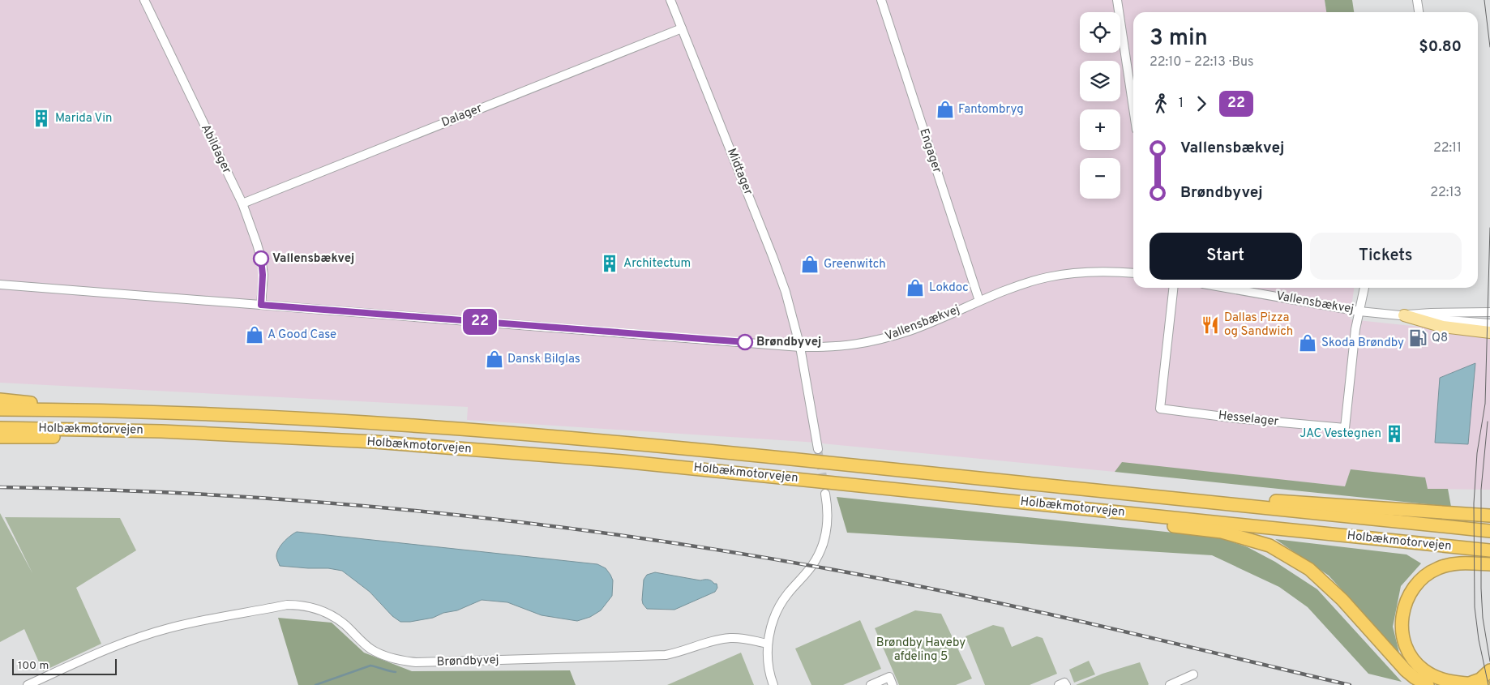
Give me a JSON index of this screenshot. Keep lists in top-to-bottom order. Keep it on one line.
{"streets":{"highway":["Holbækmotorvejen"],"street":["Dalager","Abildager","Engager","Midtager","Vallensbækvej","Hesselager","Brøndbyvej"]},"crossings":[["Dalager","Abildager"],["Dalager","Midtager"],["Abildager","Vallensbækvej"],["Engager","Vallensbækvej"],["Midtager","Vallensbækvej"],["Vallensbækvej","Hesselager"]],"parks":["Brøndby Haveby afdeling 5"],"places":{"shop":["Fantombryg","Greenwitch","Lokdoc","A Good Case","Skoda Brøndby","Dansk Bilglas"],"building":["Marida Vin","Architectum","JAC Vestegnen"],"other":["Vallensbækvej","Brøndbyvej"],"restaurant":["Dallas Pizza og Sandwich"],"fuel station":["Q8"]},"lines":["bus line 22"],"scale_bar":"100 m","page":{"on_map":"22","map_buttons":["+","−"],"heading":["3 min","22:10 – 22:13 · Bus","$0.80"],"legs":["1","22"],"list":[{"name":"Vallensbækvej","value":"22:11"},{"name":"Brøndbyvej","value":"22:13"}],"buttons":["Start","Tickets"],"scale":"100 m"}}
